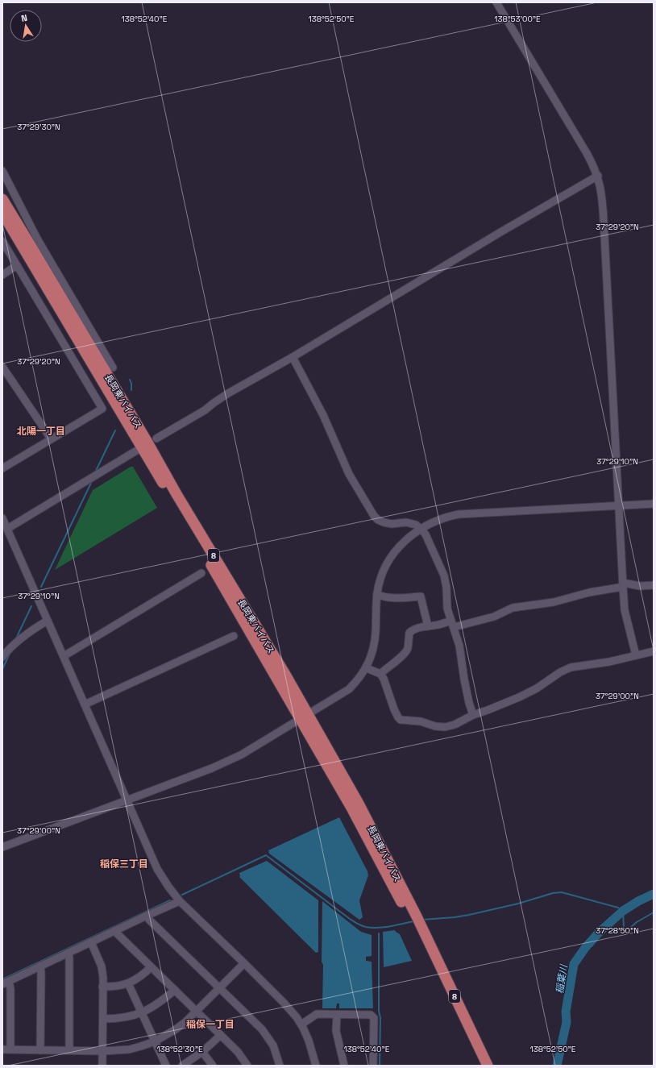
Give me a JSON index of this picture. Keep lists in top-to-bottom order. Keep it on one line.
{"streets":{"highway":["長岡東バイパス","8"]},"districts":["北陽一丁目","稲保三丁目","稲保一丁目"],"water":["稲葉川"],"north":"top","coordinates":["138°52'40\"E","138°52'50\"E","138°53'00\"E","37°29'30\"N","37°29'20\"N","37°29'10\"N","37°29'00\"N","37°28'50\"N","138°52'30\"E"]}
